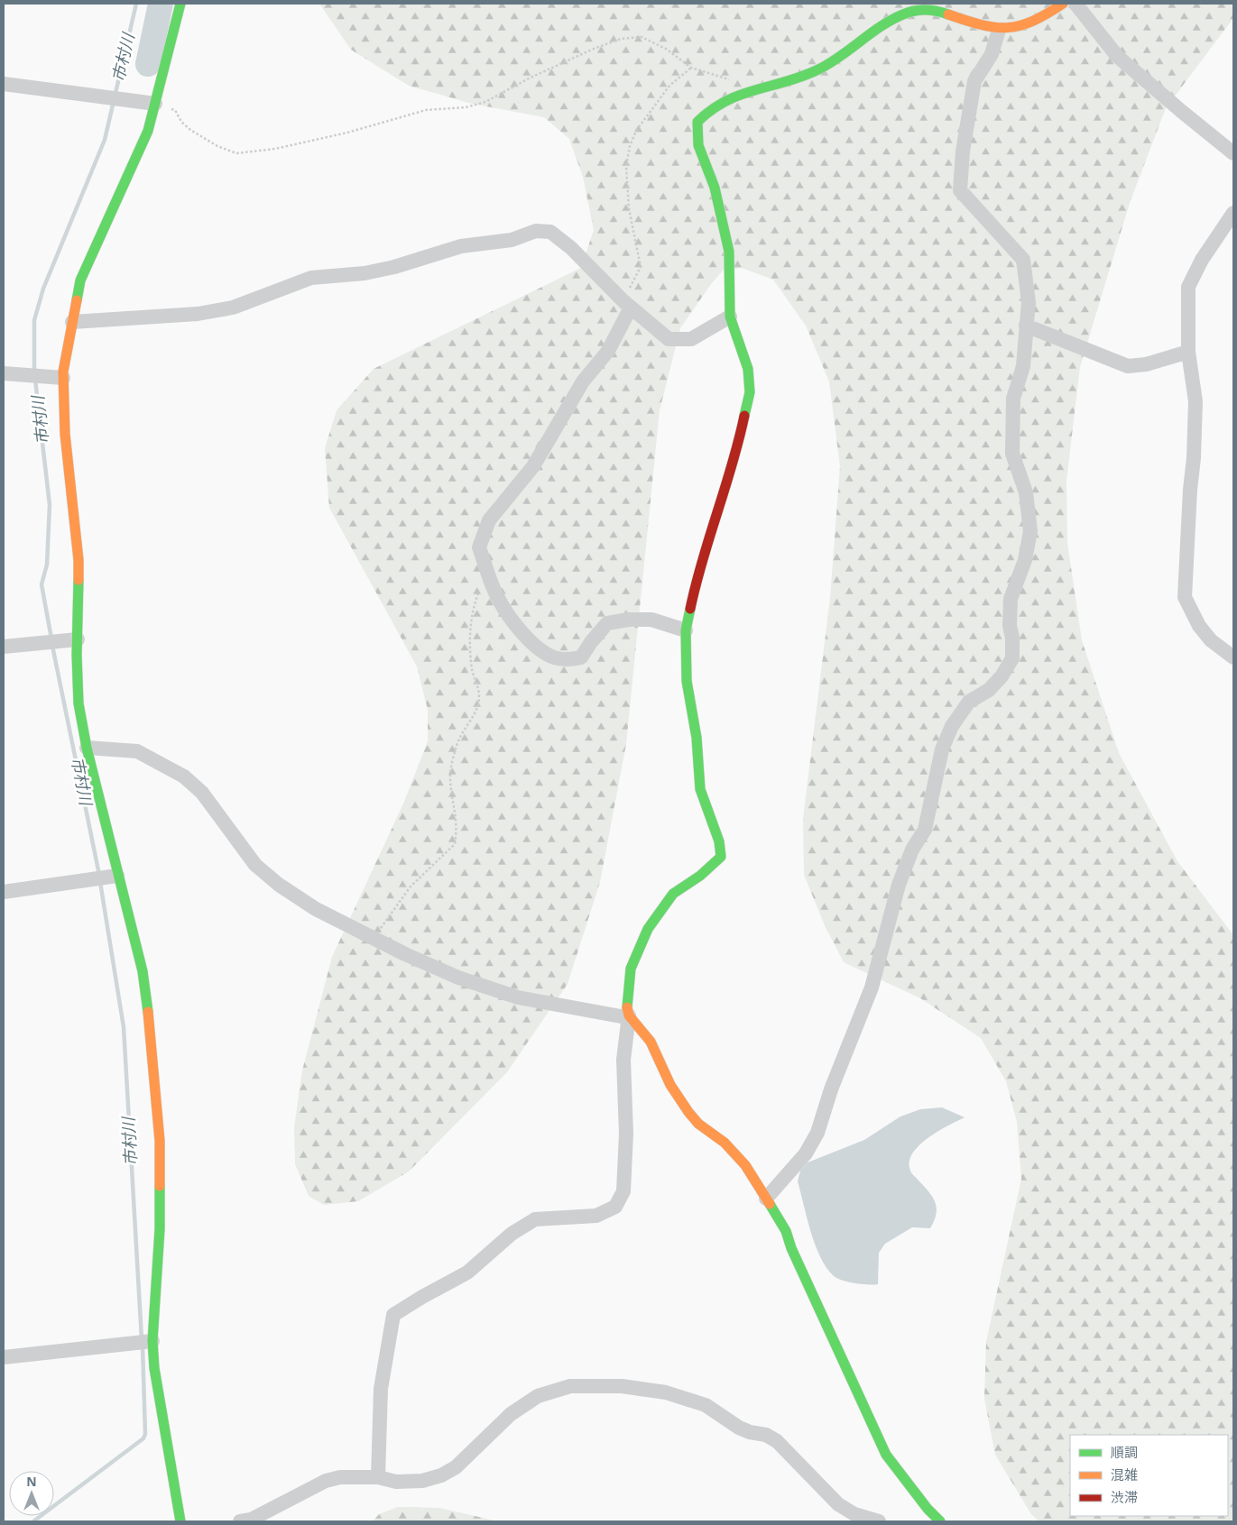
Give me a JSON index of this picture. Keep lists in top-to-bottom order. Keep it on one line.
{"water":["市村川"],"legend":["順調","混雑","渋滞"],"north":"top"}
